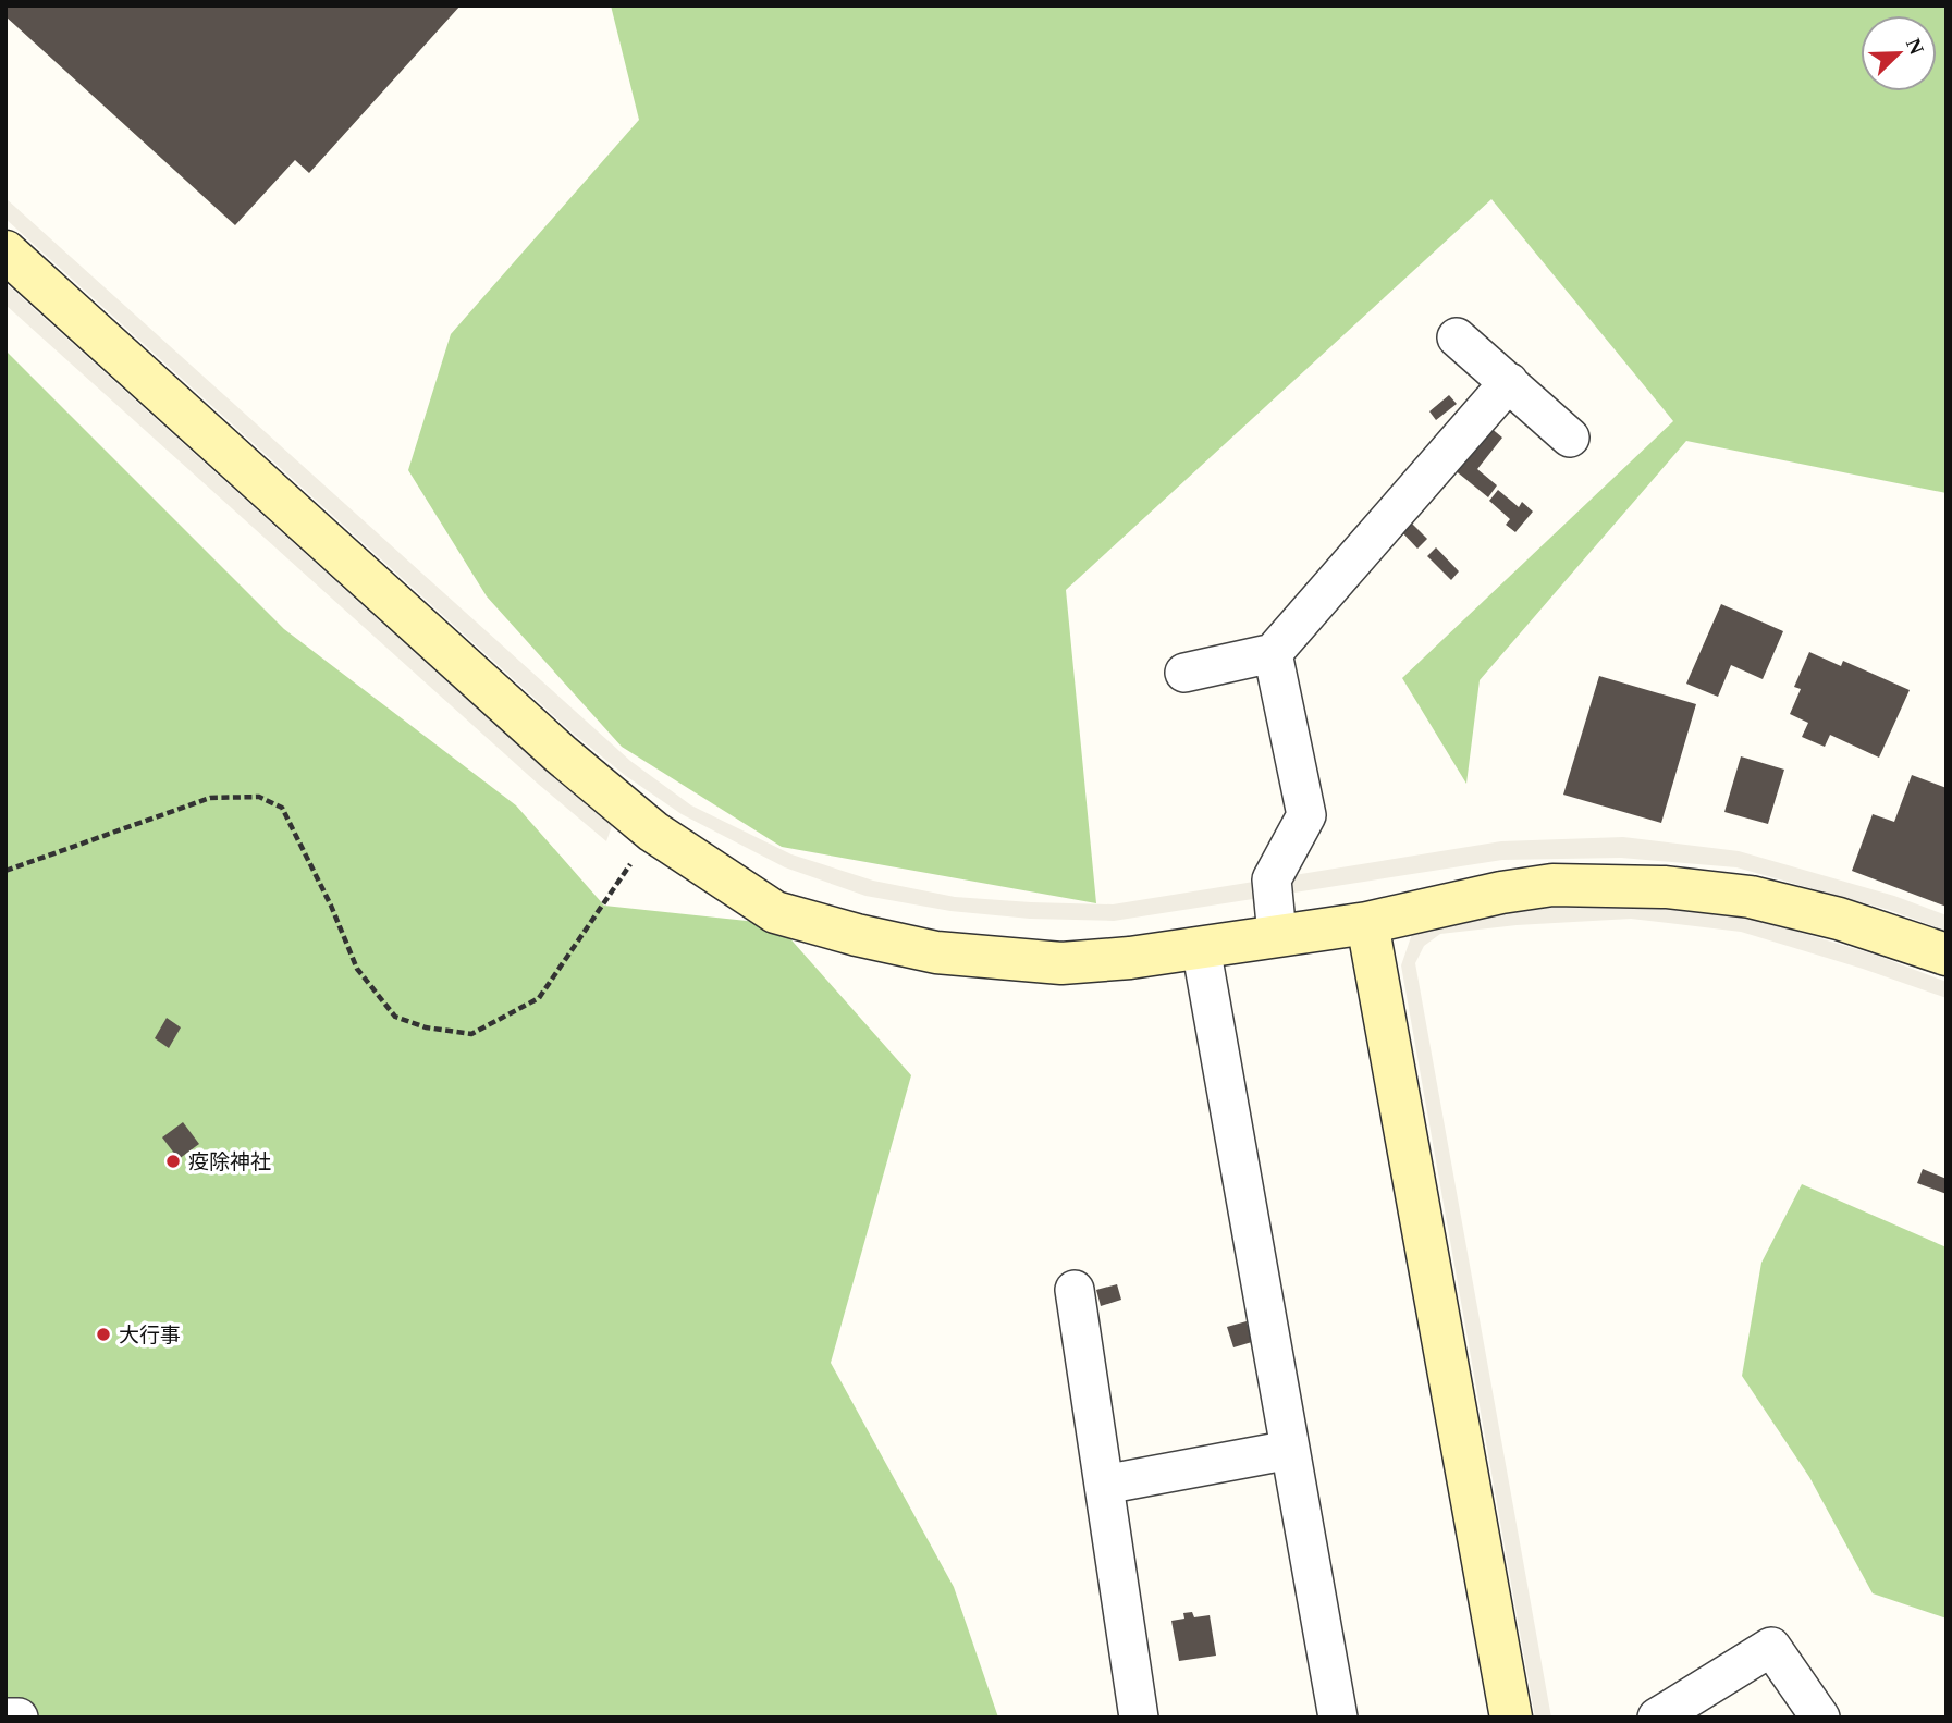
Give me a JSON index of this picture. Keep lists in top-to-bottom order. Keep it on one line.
{"places":["疫除神社","大行事"],"north":"top right"}
